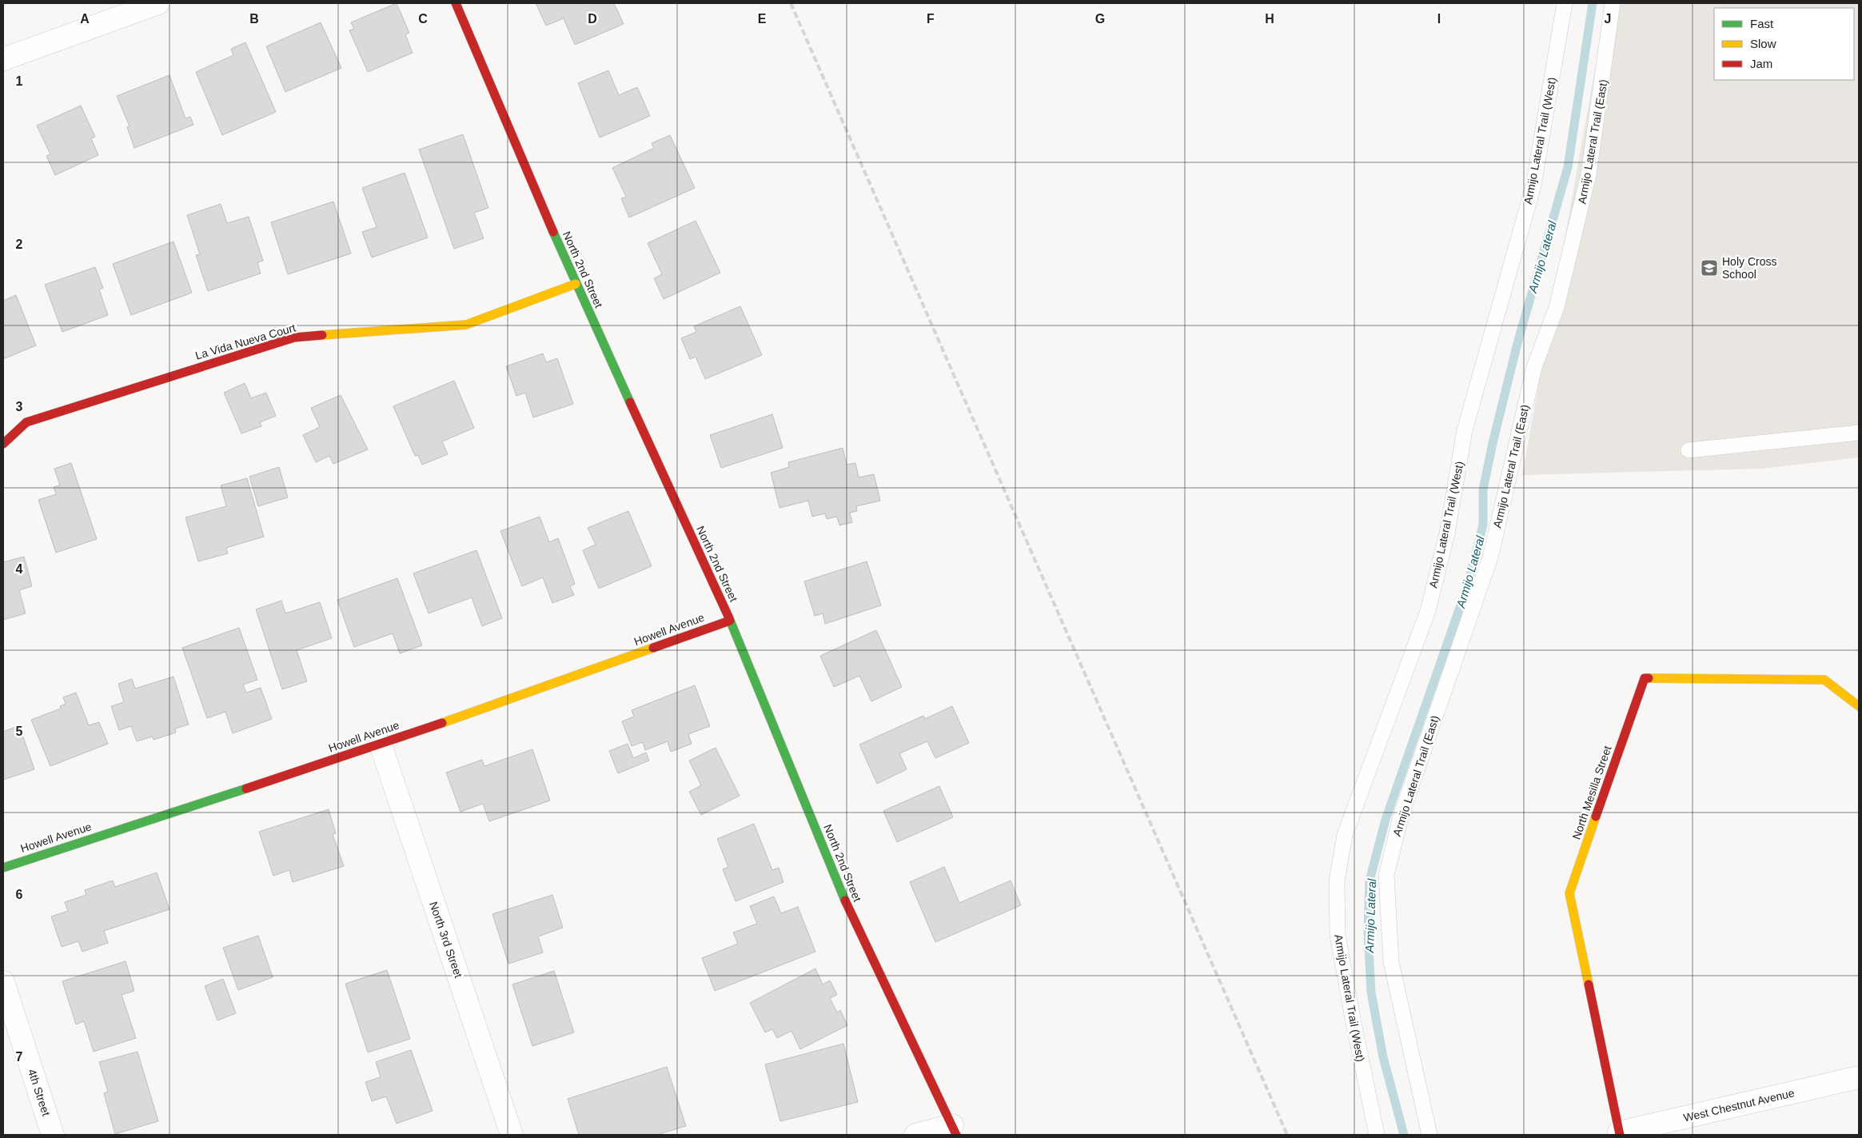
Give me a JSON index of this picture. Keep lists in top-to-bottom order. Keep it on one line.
{"streets":{"street":["North 2nd Street","La Vida Nueva Court","Howell Avenue","North Mesilla Street","North 3rd Street","4th Street","West Chestnut Avenue"],"lane":["Armijo Lateral Trail (West)","Armijo Lateral Trail (East)"]},"crossings":[["North 2nd Street","La Vida Nueva Court"],["North 2nd Street","Howell Avenue"],["Howell Avenue","North 3rd Street"],["North Mesilla Street","West Chestnut Avenue"]],"water":["Armijo Lateral"],"places":{"school or university":["Holy Cross School"]},"legend":["Fast","Slow","Jam"],"grid":{"columns":["A","B","C","D","E","F","G","H","I","J"],"rows":["1","2","3","4","5","6","7"]}}
